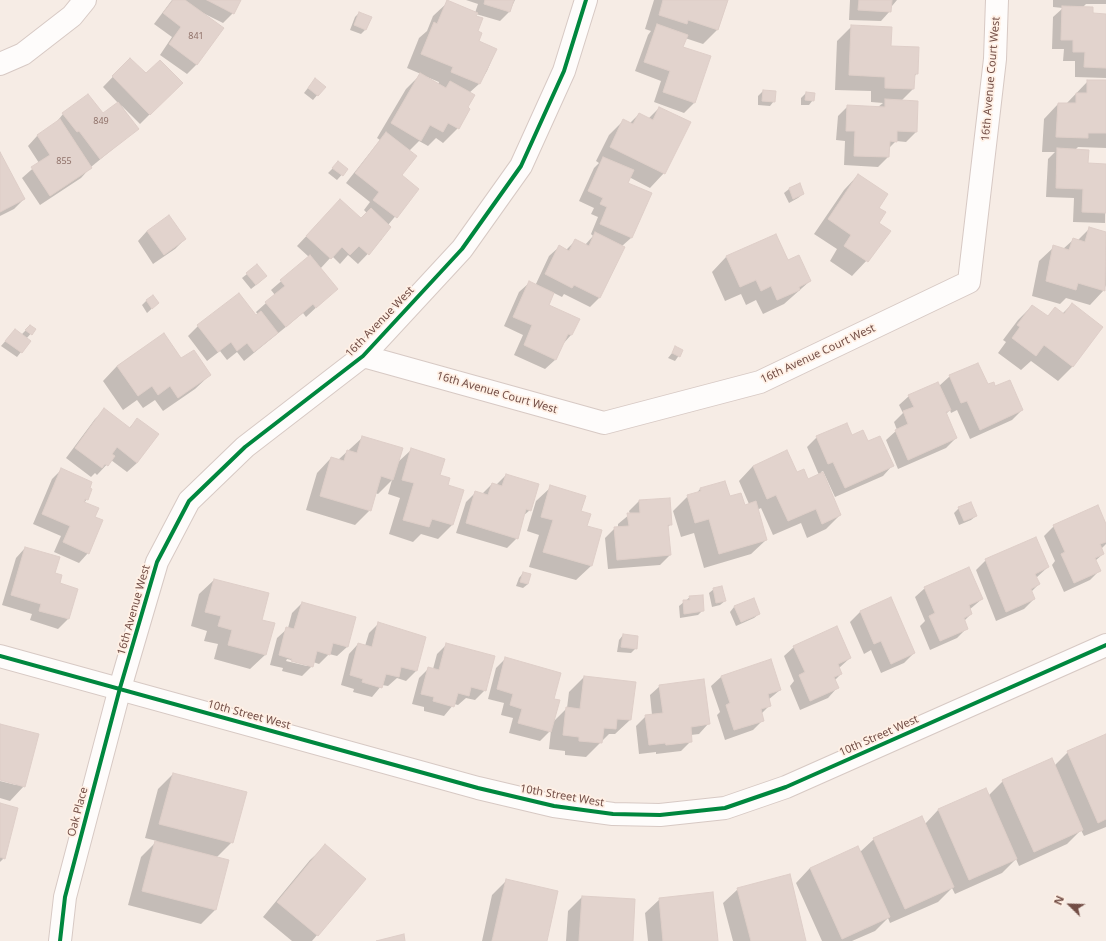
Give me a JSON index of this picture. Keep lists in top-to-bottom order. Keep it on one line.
{"streets":{"street":["16th Avenue Court West","16th Avenue West","10th Street West","Oak Place"]},"crossings":[["16th Avenue Court West","16th Avenue West"],["16th Avenue West","10th Street West"],["16th Avenue West","Oak Place"],["10th Street West","Oak Place"]],"house_numbers":["841","849","855"],"north":"top left"}
